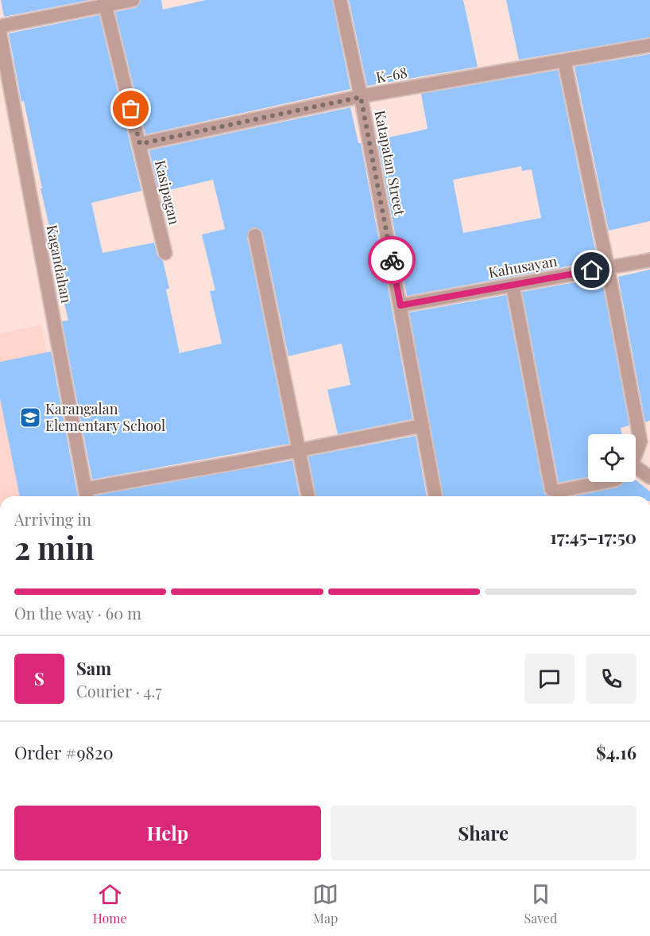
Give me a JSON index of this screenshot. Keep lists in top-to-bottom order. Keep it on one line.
{"streets":{"street":["K-68","Katapatan Street","Kasipagan","Kagandahan","Kahusayan"]},"crossings":[["K-68","Katapatan Street"],["K-68","Kasipagan"],["Katapatan Street","Kahusayan"]],"places":{"school or university":["Karangalan Elementary School"]},"page":{"heading":["2 min","Arriving in","17:45–17:50"],"panel":["Sam","Courier · 4.7","Order #9820","$4.16"],"bar":"On the way · 60 m","round":"S","buttons":["Help","Share"],"tabs":["Home","Map","Saved"]}}
